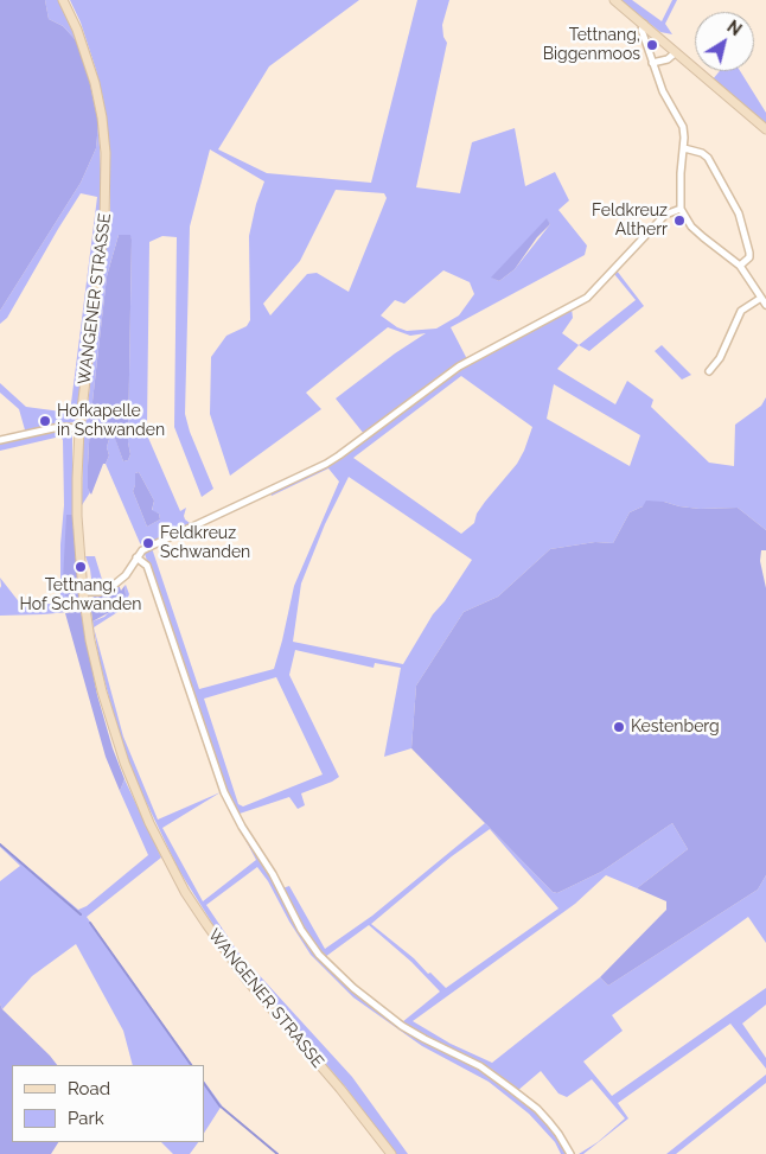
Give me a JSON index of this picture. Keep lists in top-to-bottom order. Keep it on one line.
{"streets":{"main road":["WANGENER STRASSE"]},"places":["Tettnang, Biggenmoos","Feldkreuz Altherr","Hofkapelle in Schwanden","Feldkreuz Schwanden","Tettnang, Hof Schwanden","Kestenberg"],"legend":["Road","Park"],"north":"top right"}
